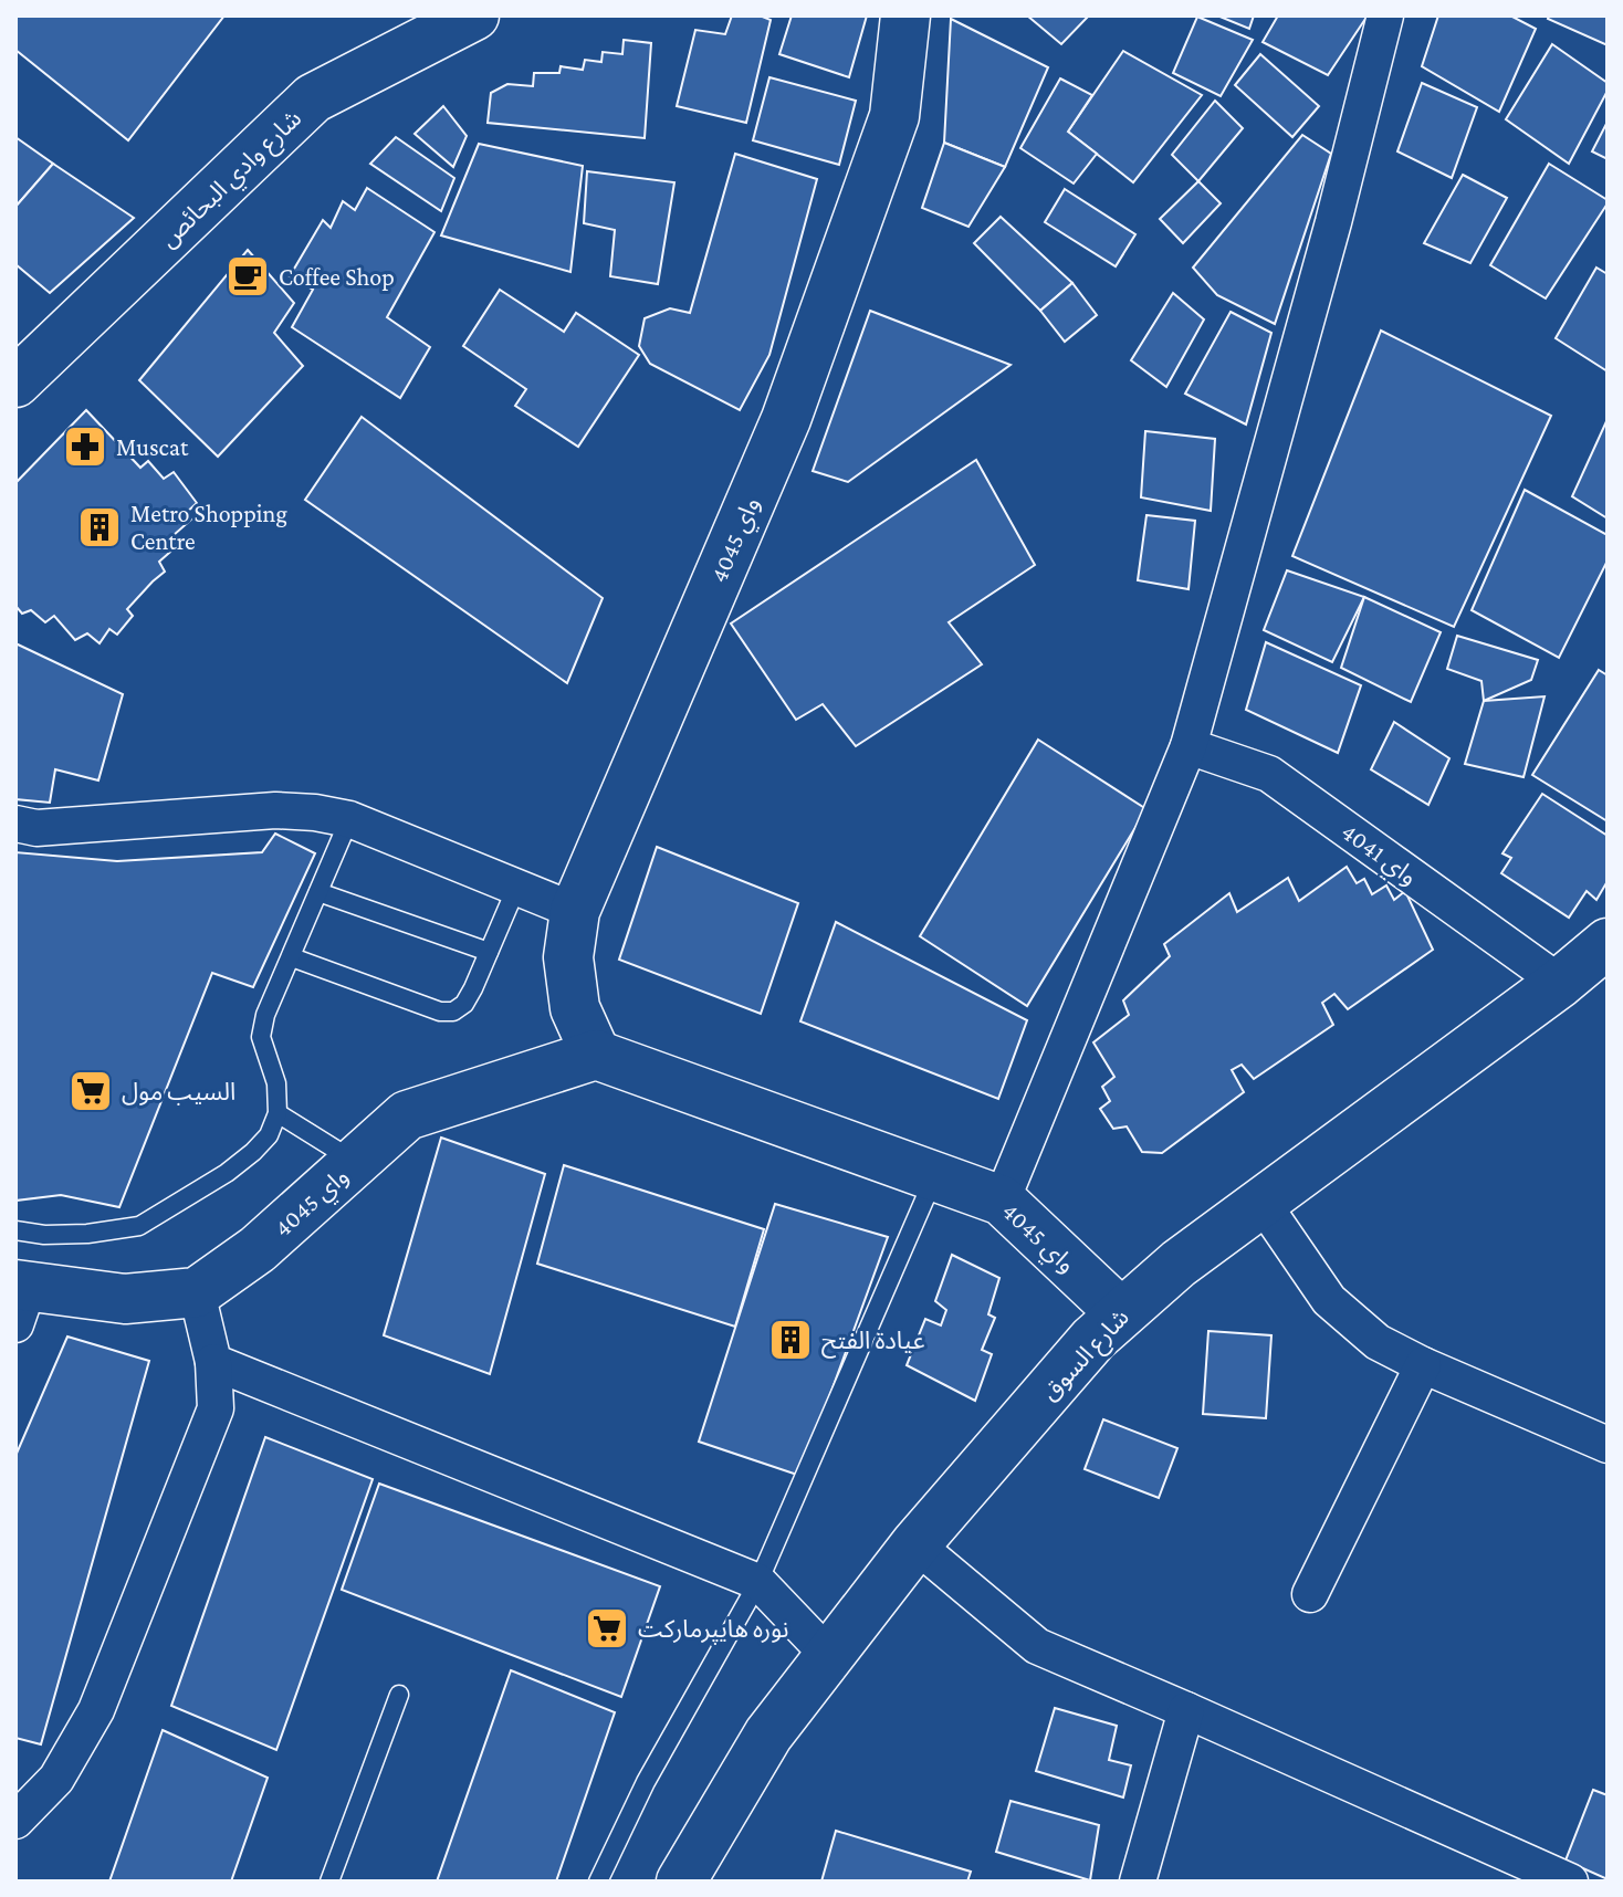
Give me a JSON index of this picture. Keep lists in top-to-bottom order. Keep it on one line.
{"streets":{"street":["شارع وادي البحائص","واي 4045","واي 4041","شارع السوق"]},"crossings":[["واي 4045","شارع السوق"],["واي 4041","شارع السوق"]],"places":{"cafe":["Coffee Shop"],"pharmacy":["Muscat"],"building":["Metro Shopping Centre","عيادة الفتح"],"supermarket":["السيب مول","نوره هايپرماركت"]}}
